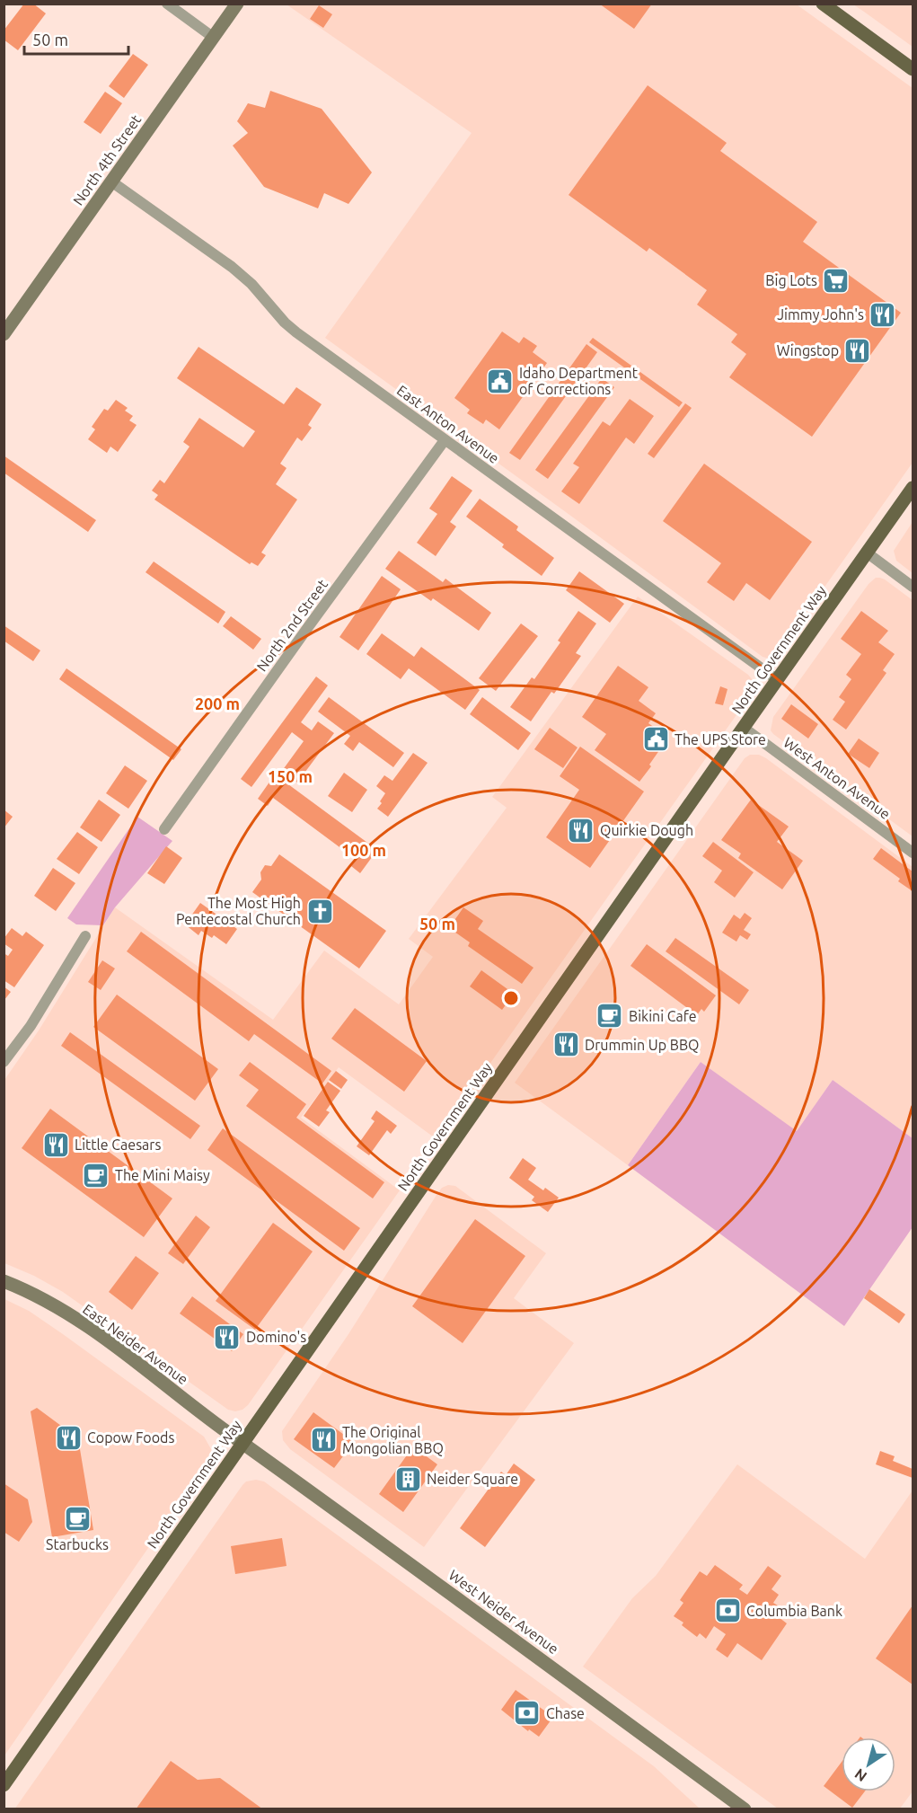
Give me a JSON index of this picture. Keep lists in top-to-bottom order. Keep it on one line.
{"streets":{"main road":["North 4th Street","North Government Way","East Neider Avenue","West Neider Avenue"],"street":["East Anton Avenue","North 2nd Street","West Anton Avenue"]},"crossings":[["North 4th Street","East Anton Avenue"],["East Anton Avenue","North 2nd Street"],["East Anton Avenue","North Government Way"],["North Government Way","West Anton Avenue"],["North Government Way","East Neider Avenue"],["North Government Way","West Neider Avenue"],["East Neider Avenue","West Neider Avenue"]],"places":{"supermarket":["Big Lots"],"restaurant":["Jimmy John's","Wingstop","Quirkie Dough","Drummin Up BBQ","Little Caesars","Domino's","Copow Foods","The Original Mongolian BBQ"],"public building":["Idaho Department of Corrections","The UPS Store"],"church":["The Most High Pentecostal Church"],"cafe":["Bikini Cafe","The Mini Maisy","Starbucks"],"building":["Neider Square"],"bank":["Columbia Bank","Chase"]},"scale_bar":"50 m","north":"bottom left","rings":["200 m","150 m","100 m","50 m"]}
